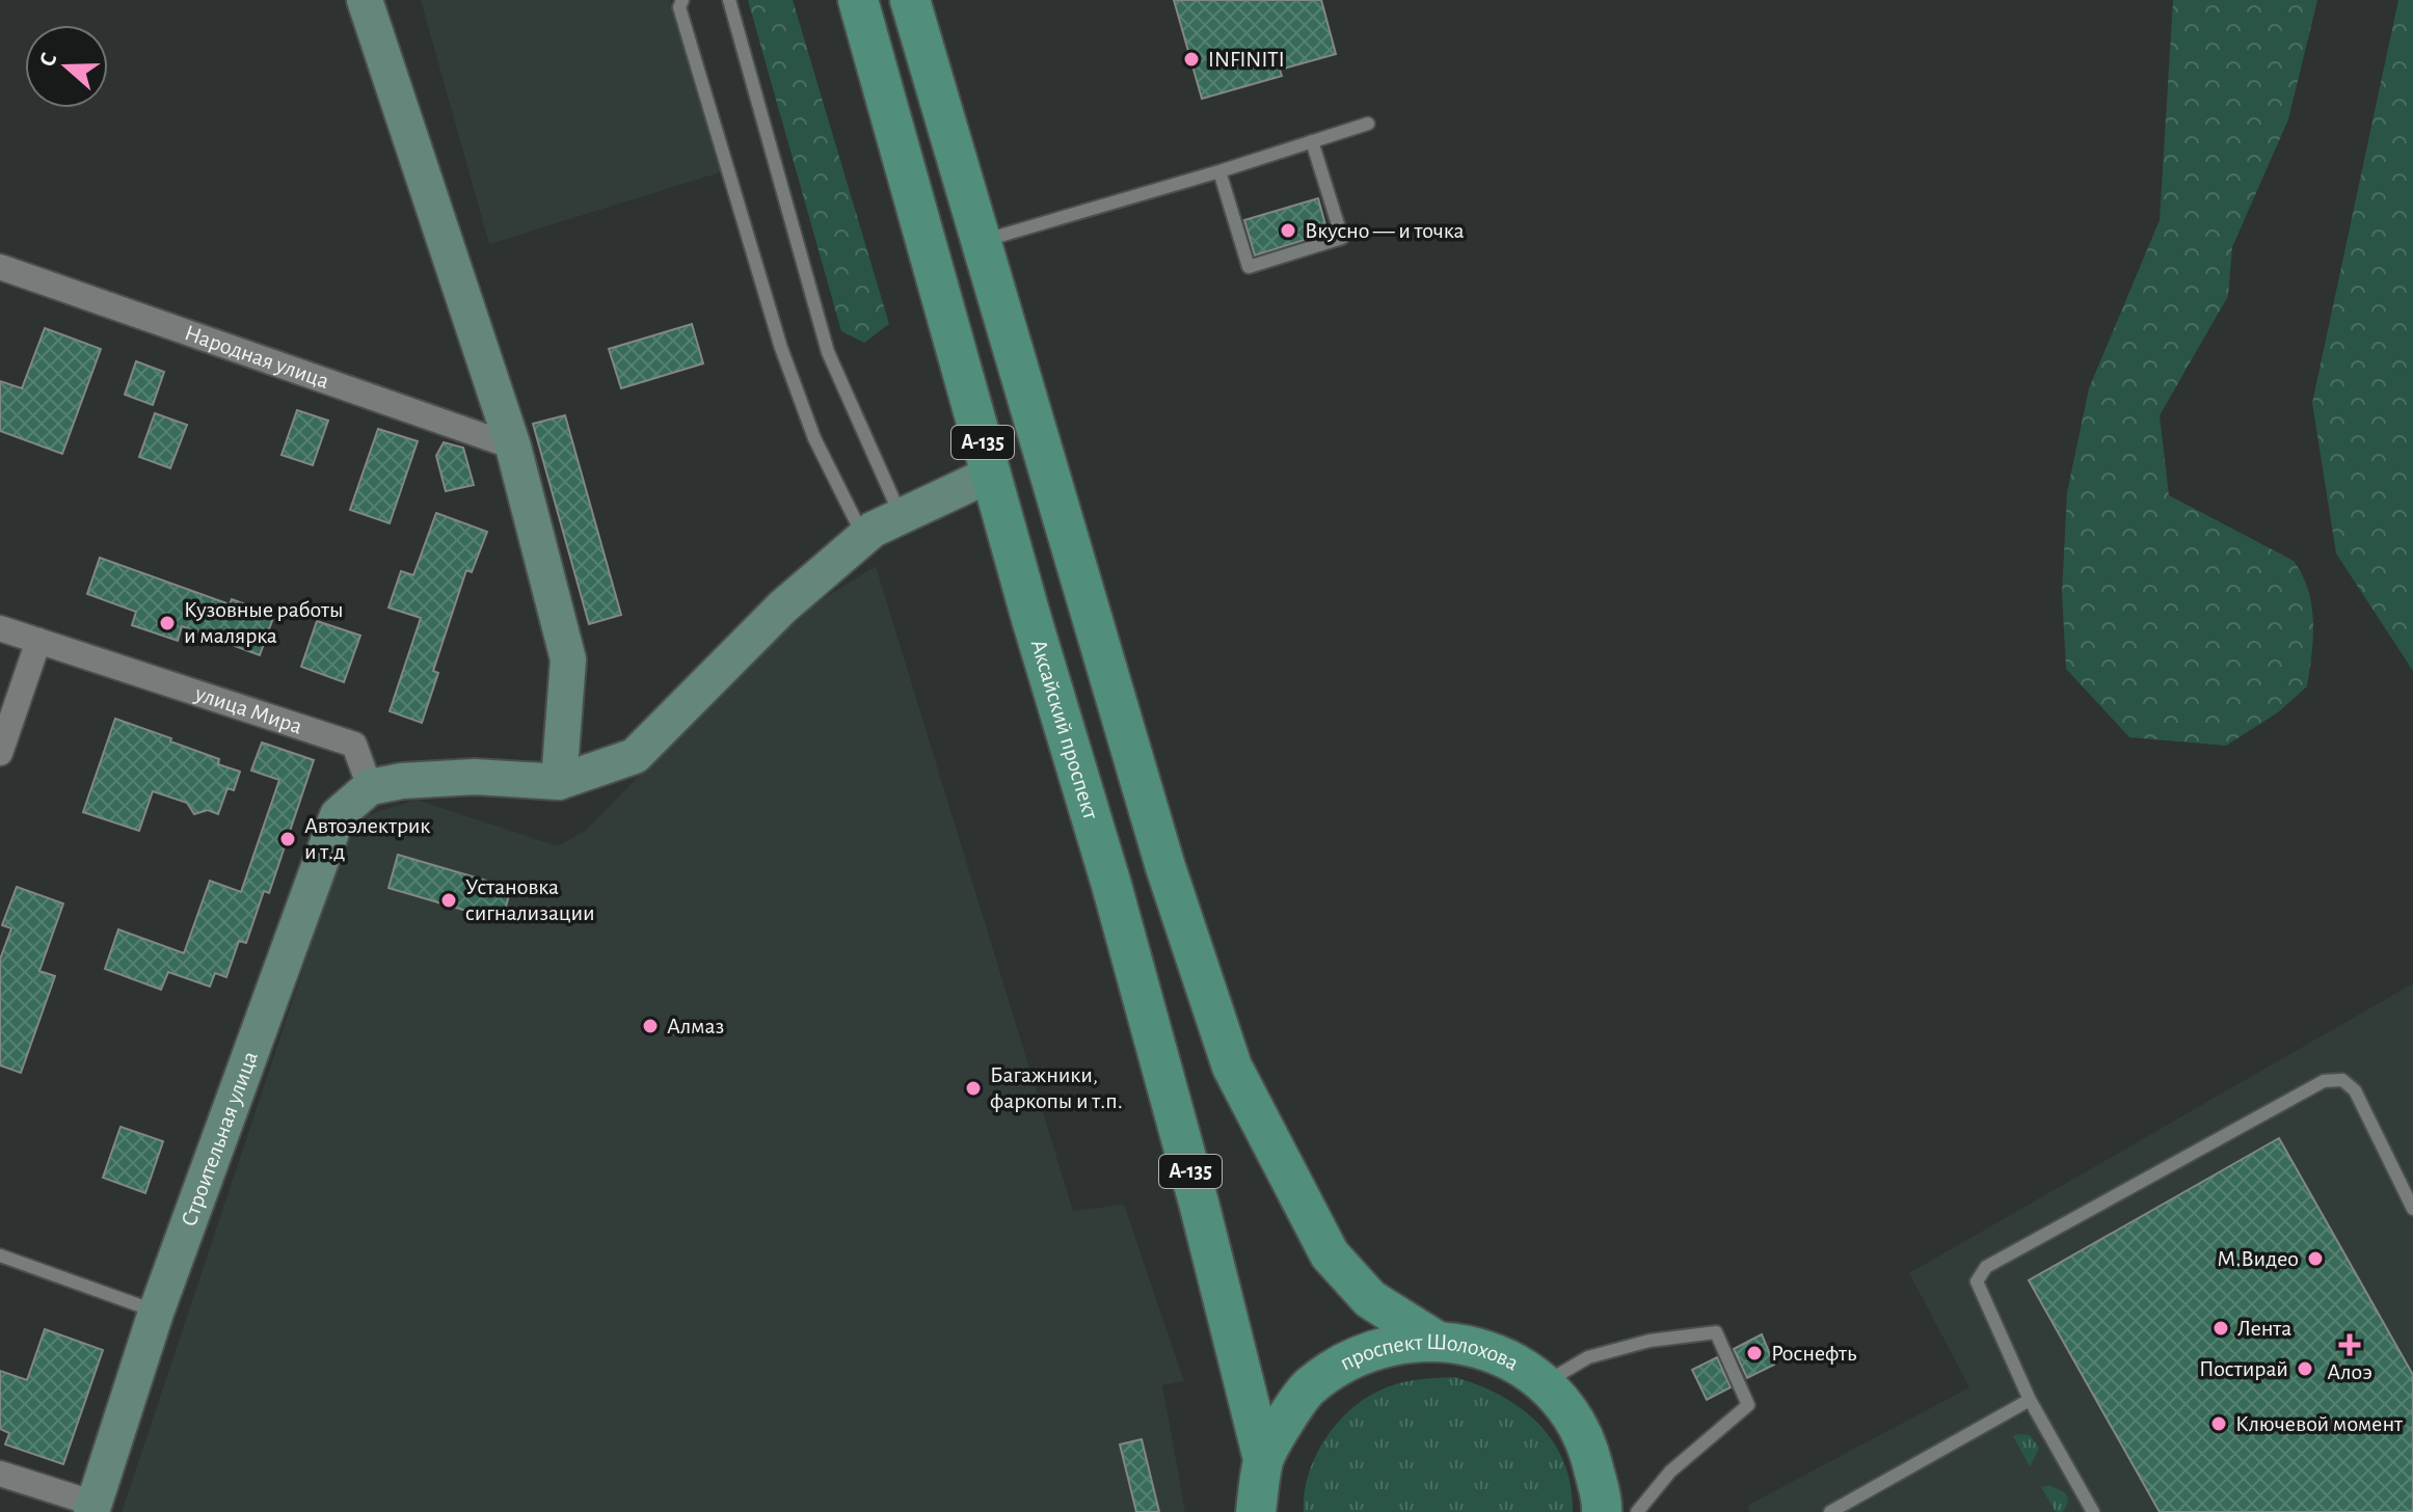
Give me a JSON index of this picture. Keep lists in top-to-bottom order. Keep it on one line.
{"streets":{"main road":["А-135","Аксайский проспект","проспект Шолохова"],"street":["Народная улица","улица Мира","Строительная улица"]},"crossings":[["А-135","проспект Шолохова"],["улица Мира","Строительная улица"],["Аксайский проспект","проспект Шолохова"]],"places":{"other":["INFINITI","Вкусно — и точка","Кузовные работы и малярка","Автоэлектрик и т.д","Установка сигнализации","Алмаз","Багажники, фаркопы и т.п.","М.Видео","Лента","Роснефть","Постирай","Ключевой момент"],"health":["Алоэ"]},"north":"left"}
